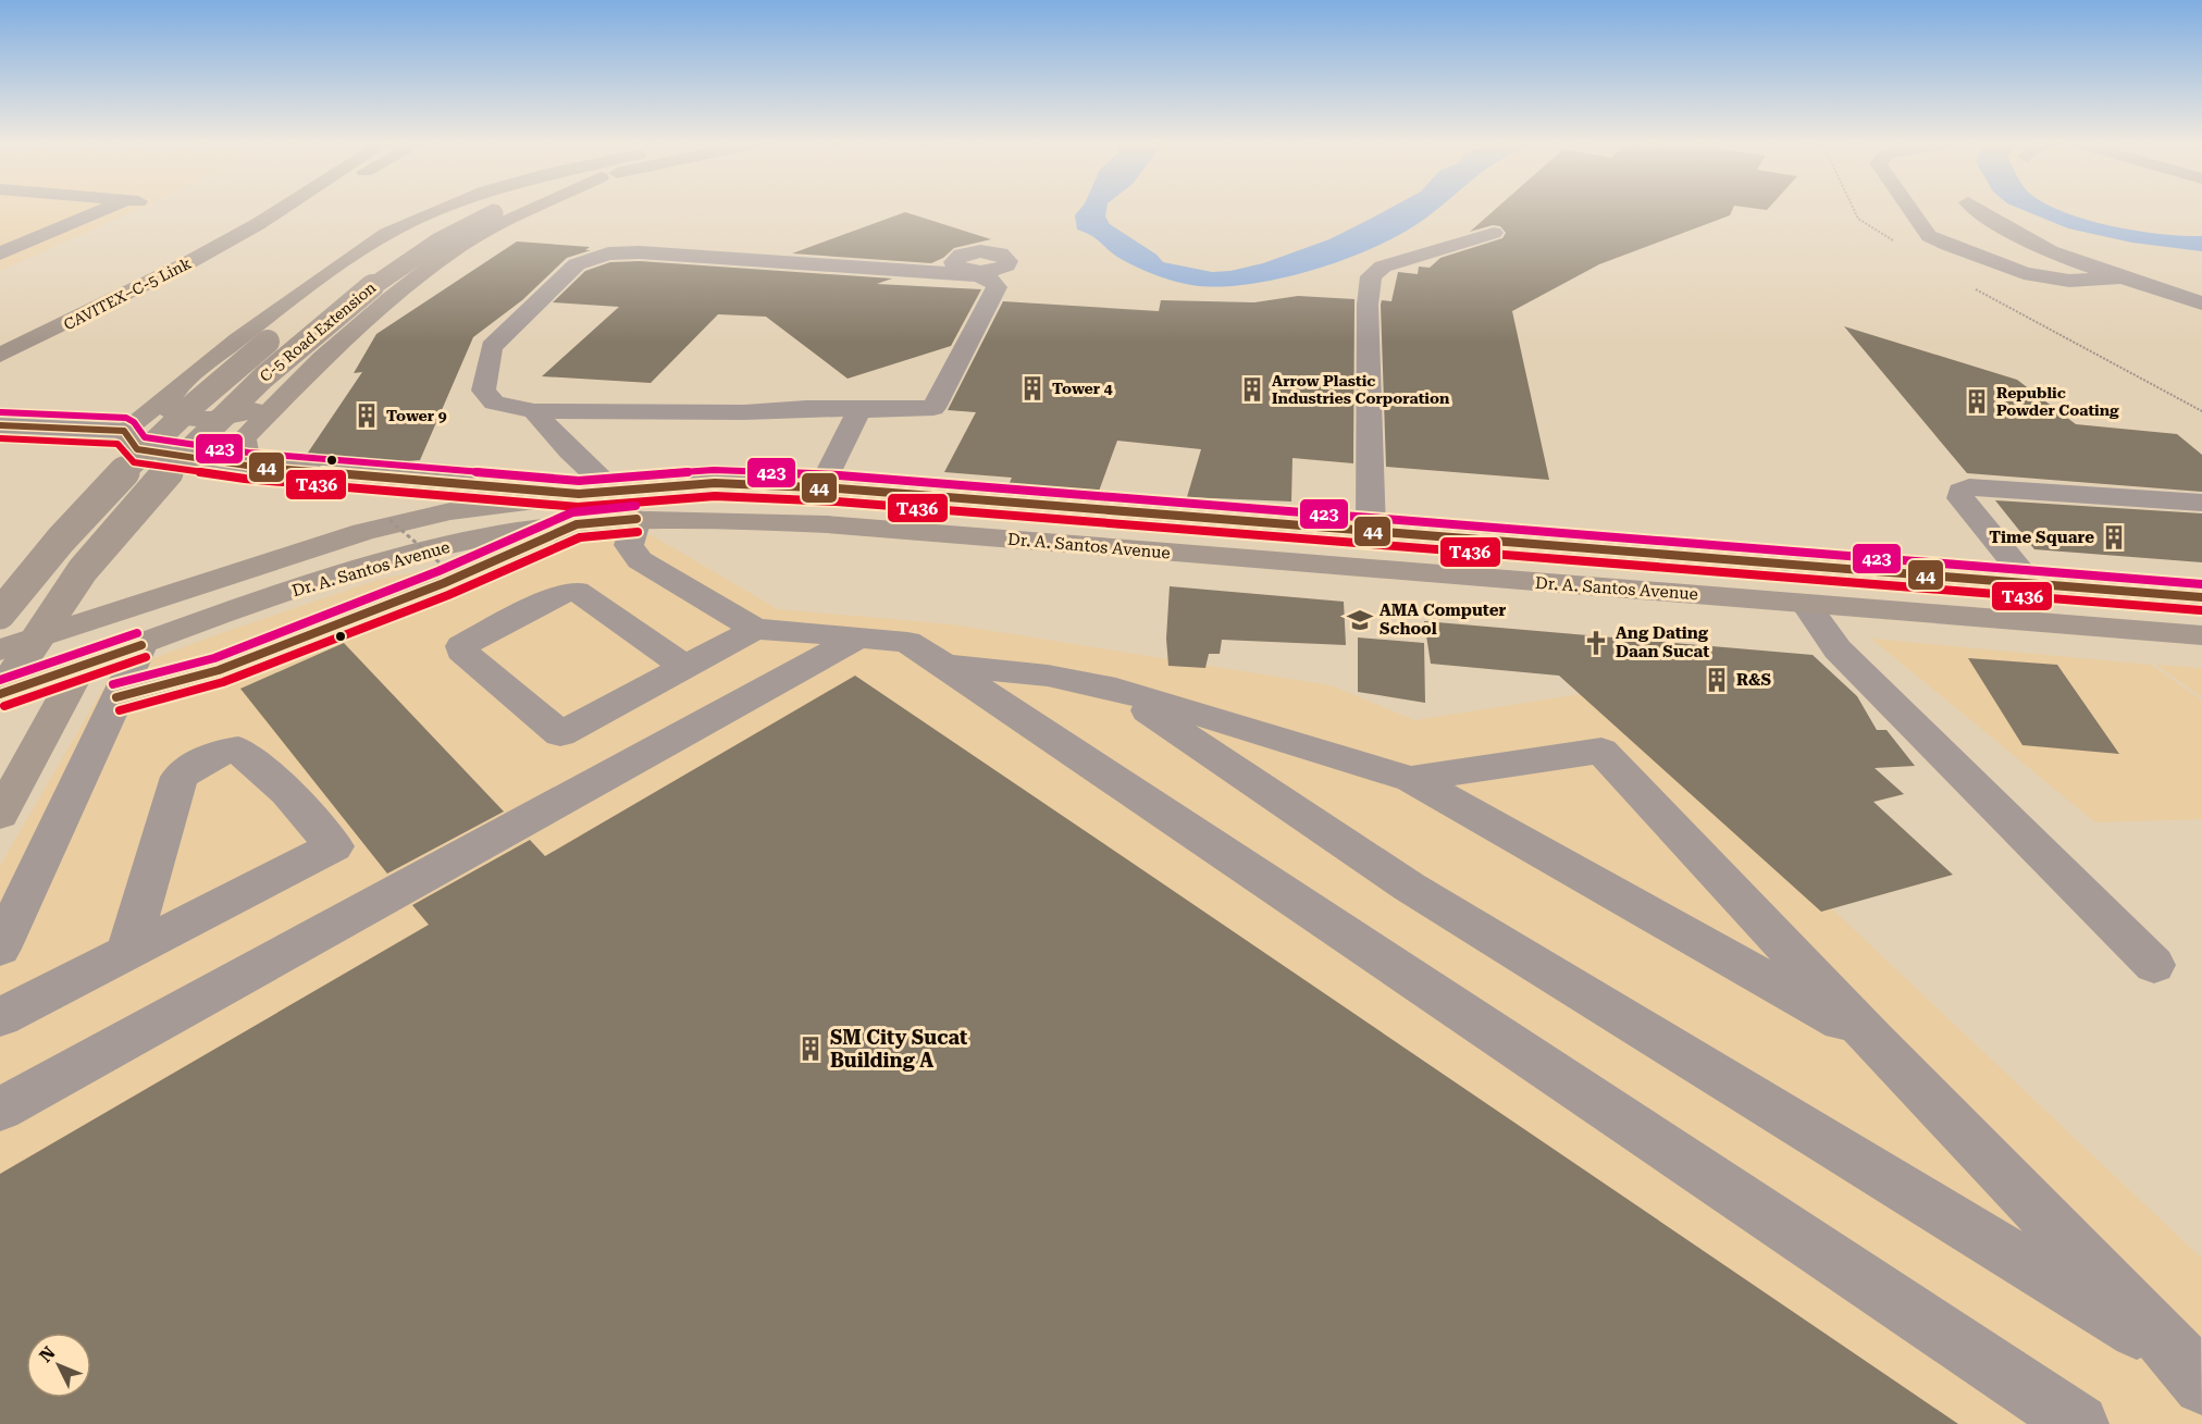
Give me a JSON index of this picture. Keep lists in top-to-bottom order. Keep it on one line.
{"streets":{"highway":["CAVITEX–C-5 Link"],"main road":["C-5 Road Extension","Dr. A. Santos Avenue"]},"crossings":[["C-5 Road Extension","Dr. A. Santos Avenue"]],"places":{"building":["Tower 4","Arrow Plastic Industries Corporation","Republic Powder Coating","Tower 9","Time Square","R&S","SM City Sucat Building A"],"school or university":["AMA Computer School"],"church":["Ang Dating Daan Sucat"]},"lines":["transit line 423","transit line 44","transit line T436"],"north":"top left"}
